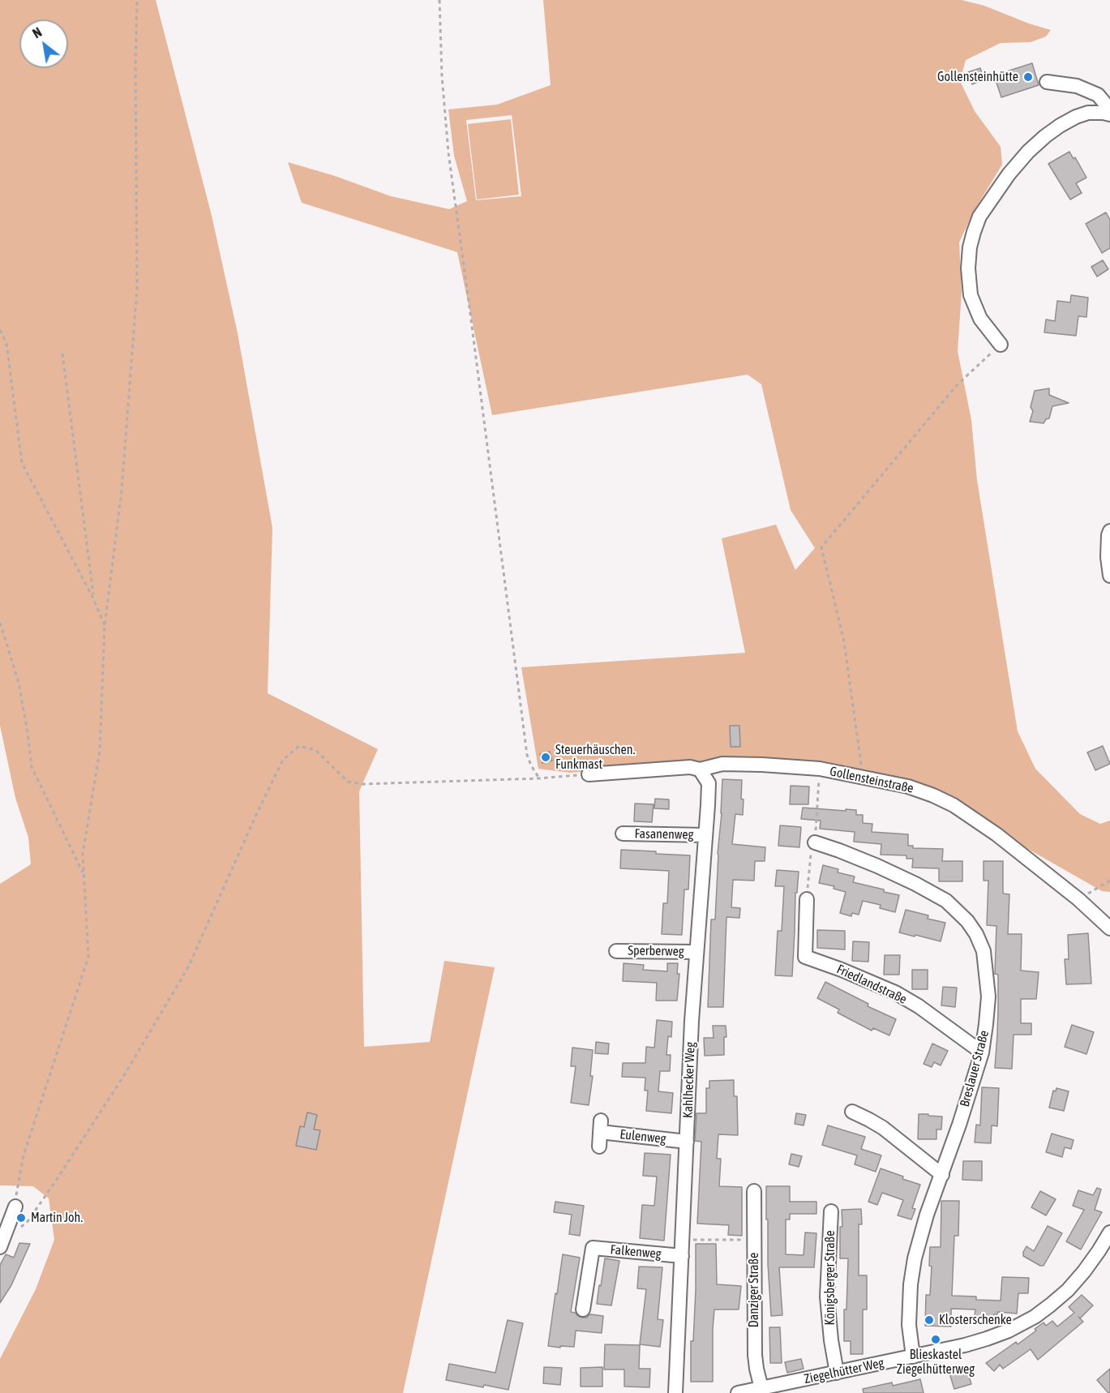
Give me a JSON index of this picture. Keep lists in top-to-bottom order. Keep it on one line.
{"streets":{"street":["Gollensteinstraße","Fasanenweg","Sperberweg","Friedlandstraße","Breslauer Straße","Kahlhecker Weg","Eulenweg","Falkenweg","Königsberger Straße","Danziger Straße","Ziegelhütter Weg"]},"crossings":[["Gollensteinstraße","Kahlhecker Weg"],["Fasanenweg","Kahlhecker Weg"],["Sperberweg","Kahlhecker Weg"],["Friedlandstraße","Breslauer Straße"],["Breslauer Straße","Ziegelhütter Weg"],["Kahlhecker Weg","Eulenweg"],["Kahlhecker Weg","Falkenweg"],["Königsberger Straße","Ziegelhütter Weg"],["Danziger Straße","Ziegelhütter Weg"]],"places":["Gollensteinhütte","Steuerhäuschen. Funkmast","Martin Joh.","Klosterschenke","Blieskastel Ziegelhütterweg"],"north":"top left"}
